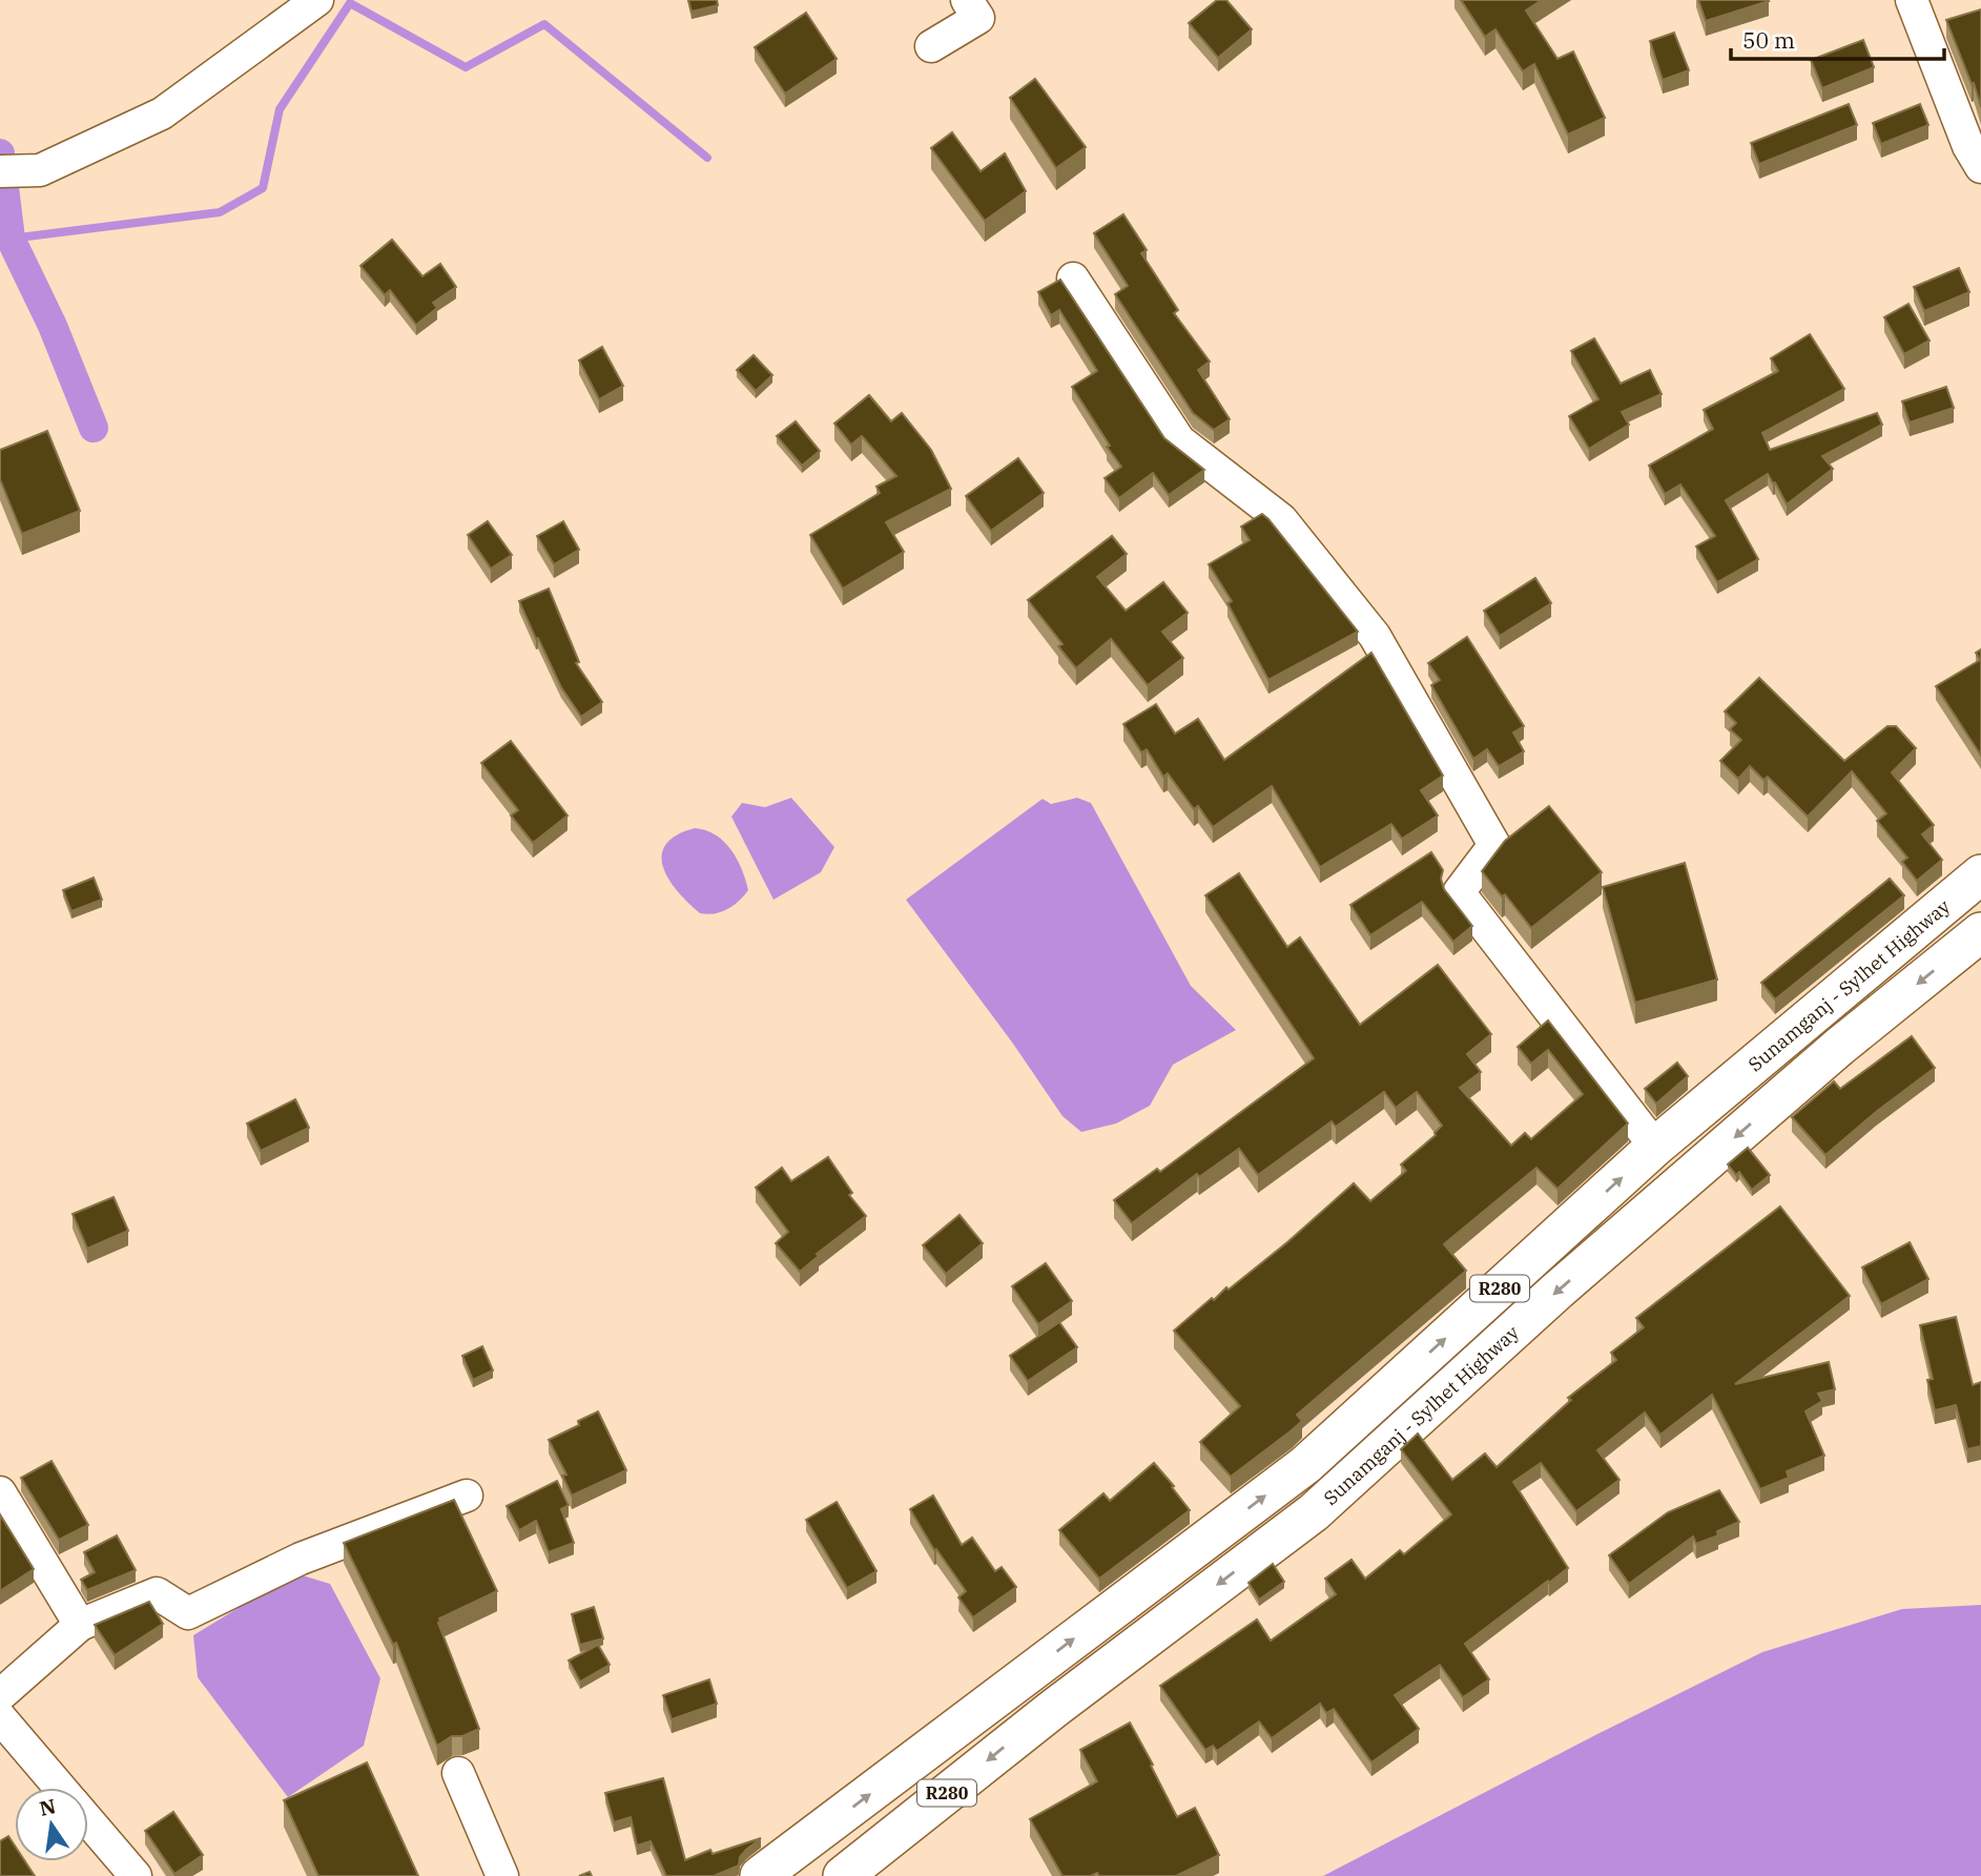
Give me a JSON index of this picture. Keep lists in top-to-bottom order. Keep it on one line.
{"streets":{"main road":["Sunamganj - Sylhet Highway","R280"]},"scale_bar":"50 m","north":"top"}
